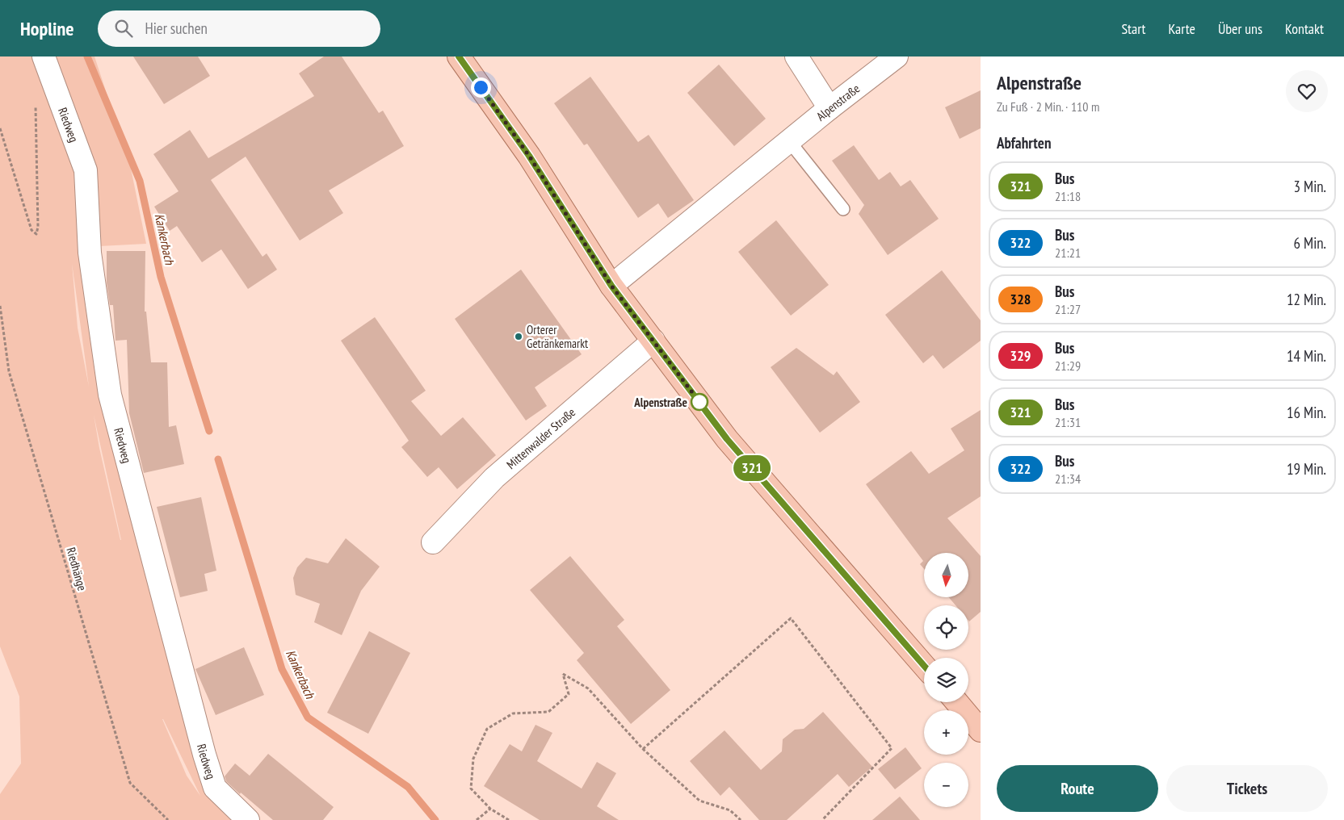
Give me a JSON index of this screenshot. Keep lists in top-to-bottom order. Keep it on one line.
{"streets":{"street":["Alpenstraße","Riedweg","Mittenwalder Straße"],"path":["Riedhänge"]},"water":["Kankerbach"],"places":["Orterer Getränkemarkt","Alpenstraße"],"lines":["bus line 321"],"north":"bottom","page":{"header":"Hopline","search":"Hier suchen","nav":["Start","Karte","Über uns","Kontakt"],"on_map":"321","heading":[["Alpenstraße","Zu Fuß · 2 Min. · 110 m"],"Abfahrten"],"list":[{"mark":"321","name":"Bus","note":"21:18","value":"3 Min."},{"mark":"322","name":"Bus","note":"21:21","value":"6 Min."},{"mark":"328","name":"Bus","note":"21:27","value":"12 Min."},{"mark":"329","name":"Bus","note":"21:29","value":"14 Min."},{"mark":"321","name":"Bus","note":"21:31","value":"16 Min."},{"mark":"322","name":"Bus","note":"21:34","value":"19 Min."}],"map_buttons":["+","−"],"buttons":["Route","Tickets"]}}
